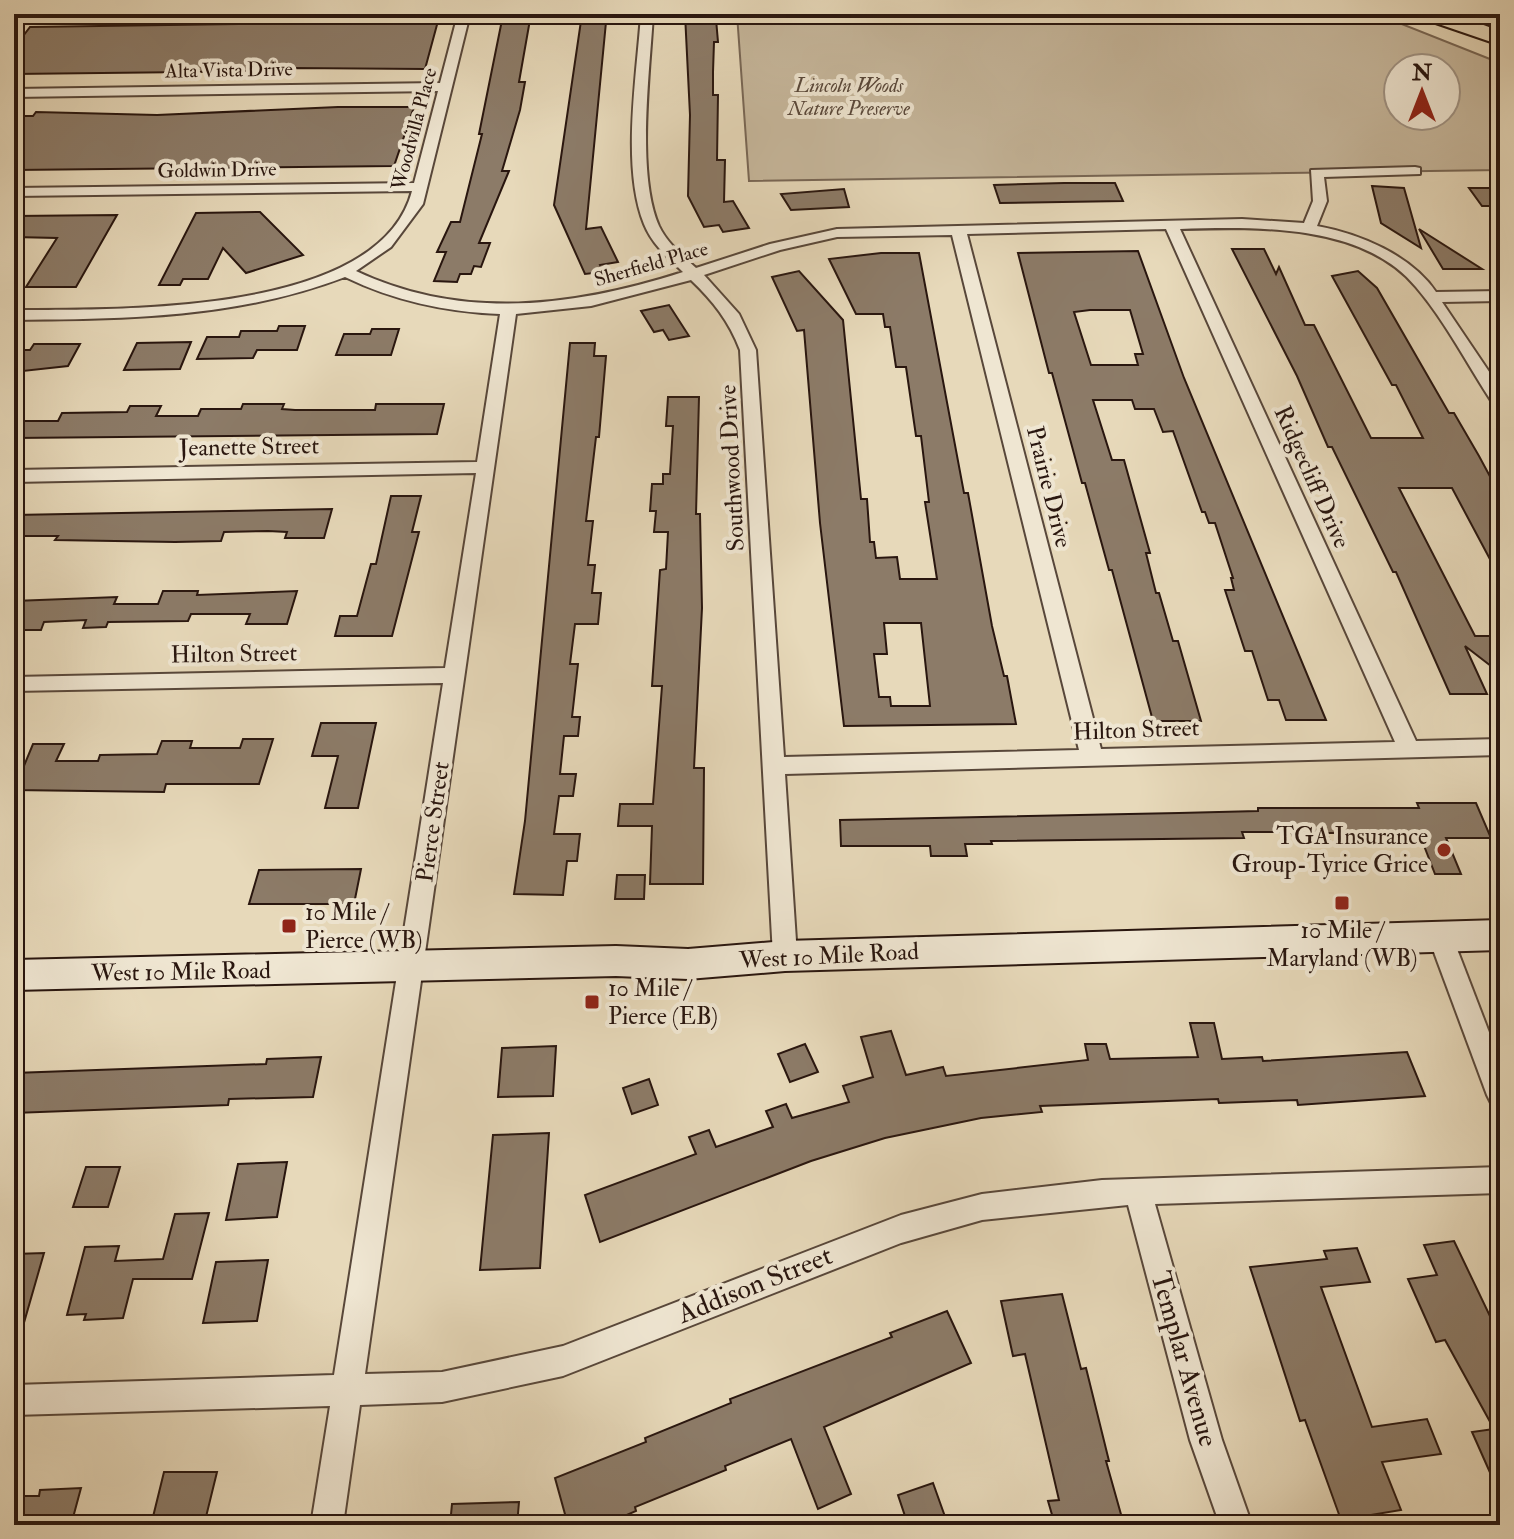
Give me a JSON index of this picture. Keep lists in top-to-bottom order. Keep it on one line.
{"streets":{"main road":["West 10 Mile Road"],"street":["Alta Vista Drive","Woodvilla Place","Goldwin Drive","Sherfield Place","Jeanette Street","Southwood Drive","Ridgecliff Drive","Prairie Drive","Hilton Street","Pierce Street","Addison Street","Templar Avenue"]},"crossings":[["Alta Vista Drive","Woodvilla Place"],["Woodvilla Place","Goldwin Drive"],["Woodvilla Place","Sherfield Place"],["Sherfield Place","Southwood Drive"],["Sherfield Place","Ridgecliff Drive"],["Sherfield Place","Prairie Drive"],["Sherfield Place","Pierce Street"],["Jeanette Street","Pierce Street"],["Southwood Drive","Hilton Street"],["Southwood Drive","West 10 Mile Road"],["Ridgecliff Drive","Hilton Street"],["Prairie Drive","Hilton Street"],["Hilton Street","Pierce Street"],["Pierce Street","West 10 Mile Road"],["Pierce Street","Addison Street"],["Addison Street","Templar Avenue"]],"parks":["Lincoln Woods Nature Preserve"],"places":{"other":["TGA Insurance Group-Tyrice Grice"],"transit":["10 Mile / Maryland (WB)","10 Mile / Pierce (WB)","10 Mile / Pierce (EB)"]},"north":"top"}
